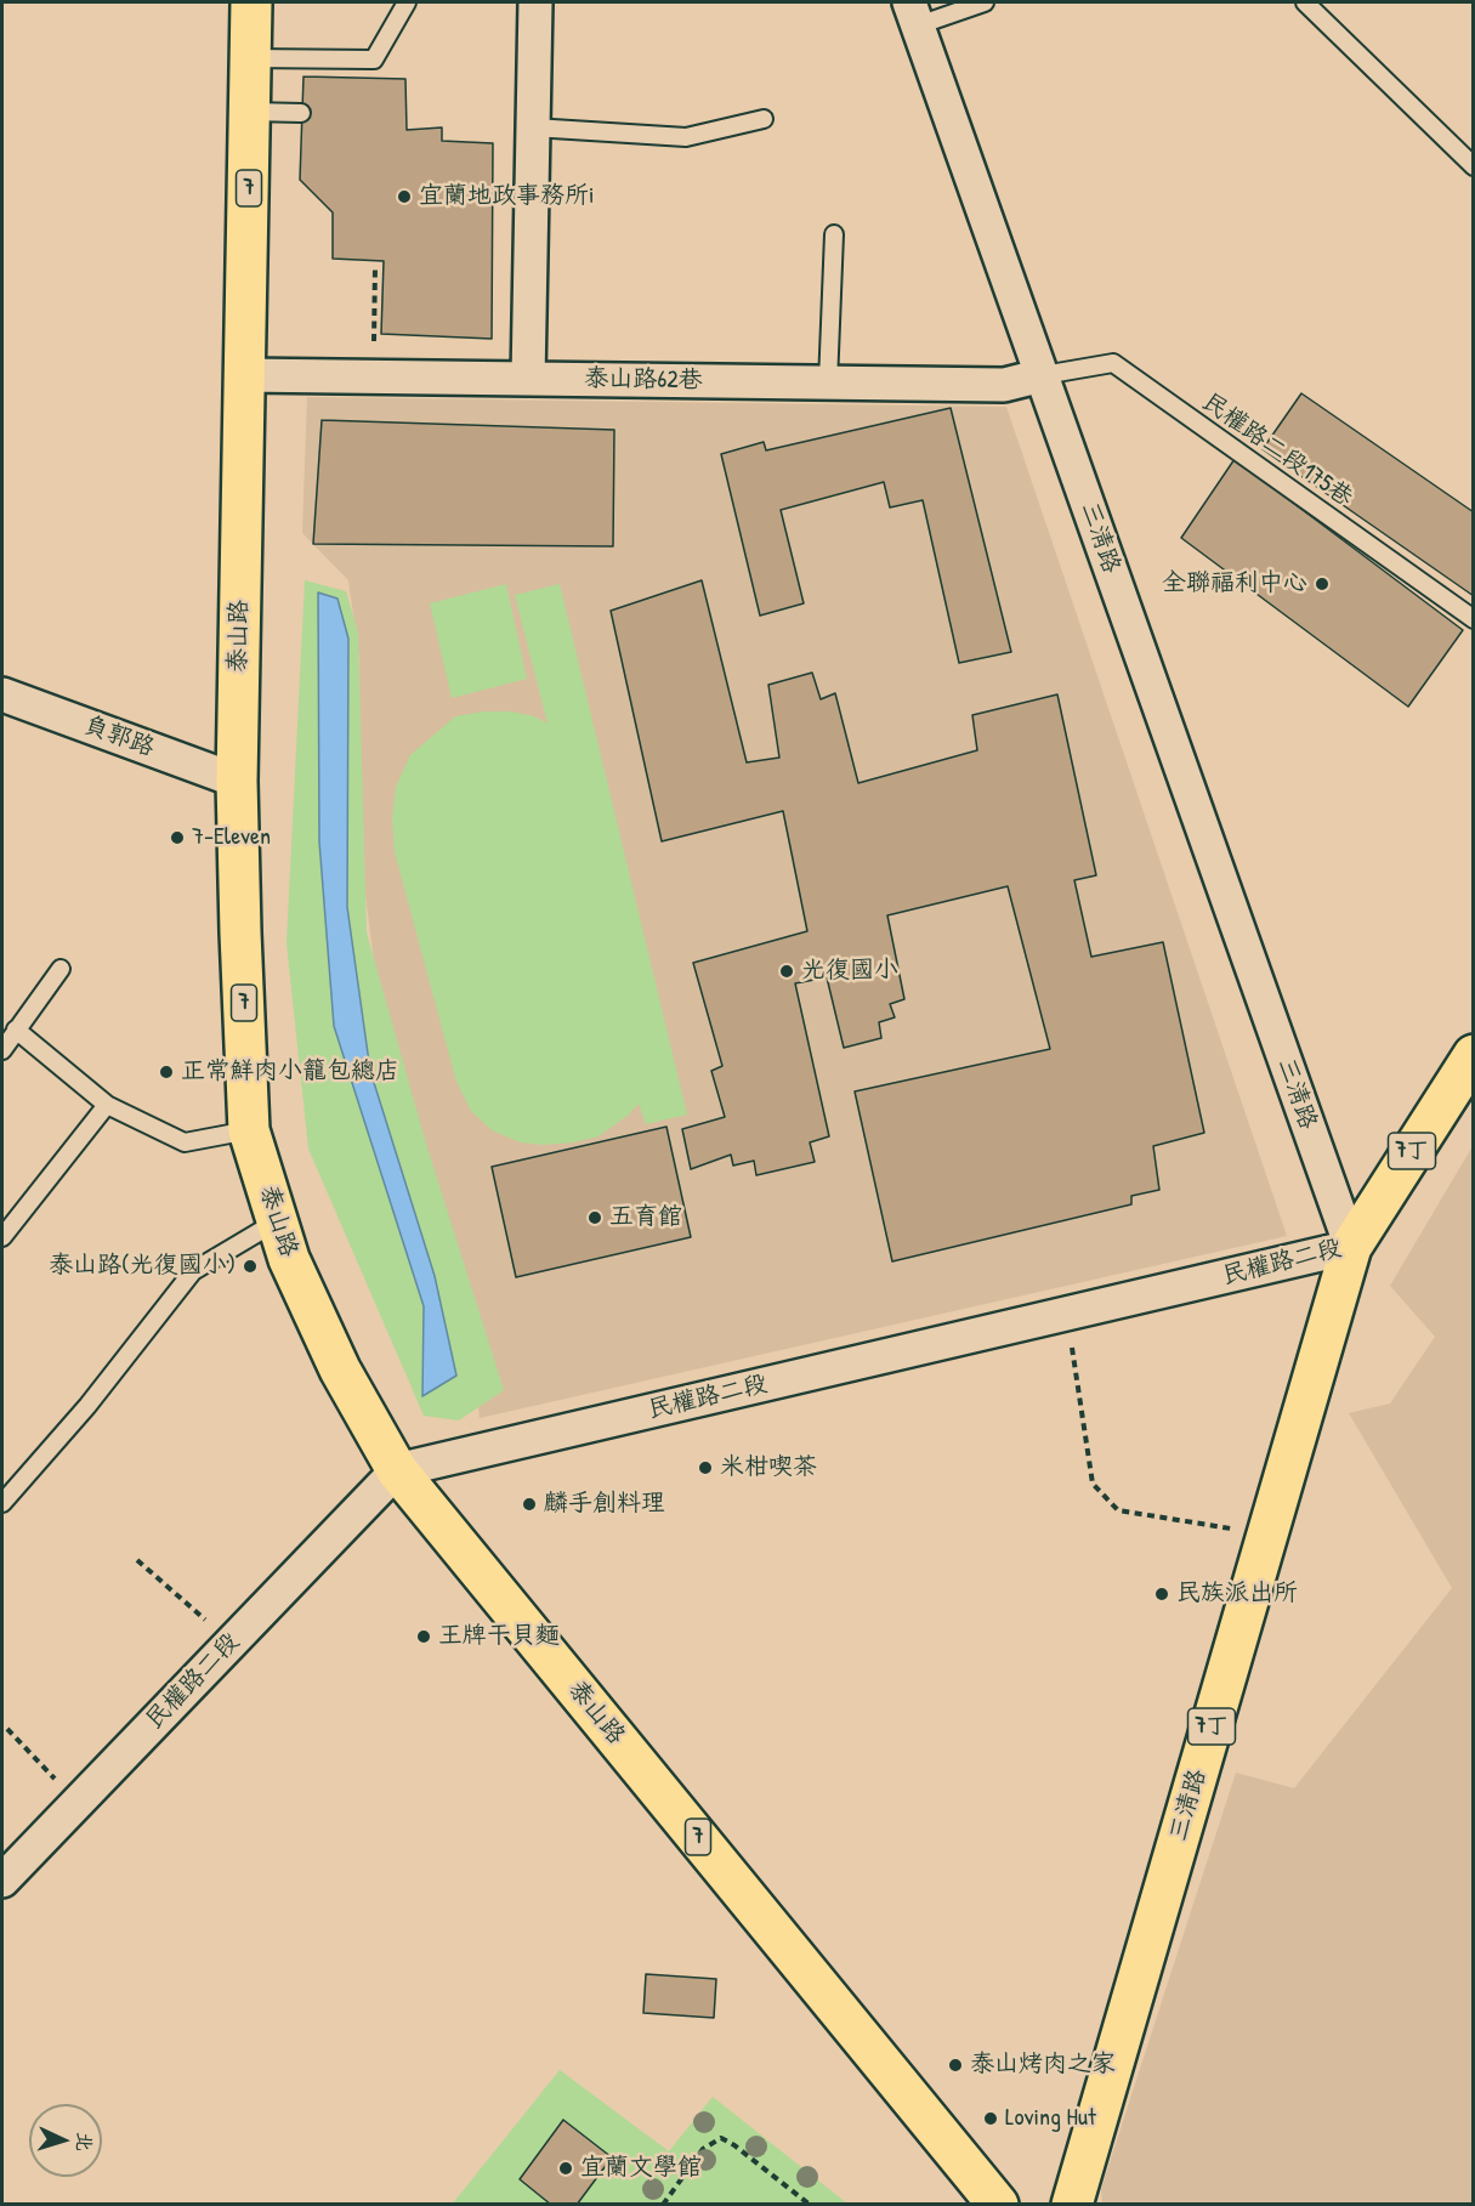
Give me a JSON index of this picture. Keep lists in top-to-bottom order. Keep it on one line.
{"streets":{"main road":["7","三清路","泰山路","7丁","民權路二段"],"street":["泰山路62巷","負郭路"],"lane":["民權路二段175巷"]},"crossings":[["泰山路62巷","民權路二段175巷"],["泰山路62巷","三清路"],["泰山路62巷","泰山路"],["民權路二段175巷","三清路"],["三清路","民權路二段"],["泰山路","負郭路"],["泰山路","民權路二段"]],"places":["宜蘭地政事務所i","全聯福利中心","7-Eleven","光復國小","正常鮮肉小籠包總店","五育館","泰山路(光復國小)","米柑喫茶","麟手創料理","民族派出所","王牌干貝麵","泰山烤肉之家","Loving Hut","宜蘭文學館"],"north":"right"}
